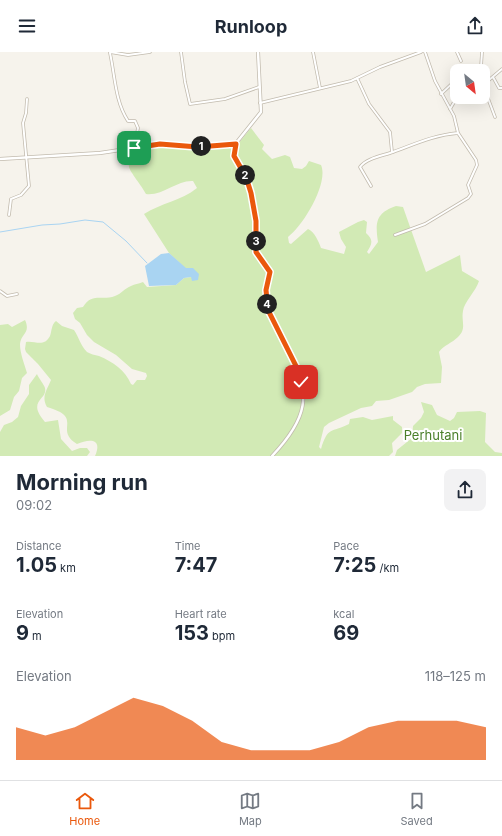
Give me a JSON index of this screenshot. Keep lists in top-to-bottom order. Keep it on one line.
{"parks":["Perhutani"],"north":"bottom right","page":{"header":"Runloop","pins":["1","2","3","4"],"heading":["Morning run","09:02"],"stats":[["Distance","1.05 km"],["Time","7:47"],["Pace","7:25 /km"],["Elevation","9 m"],["Heart rate","153 bpm"],["kcal","69"]],"chart":["Elevation","118–125 m"],"tabs":["Home","Map","Saved"]}}
